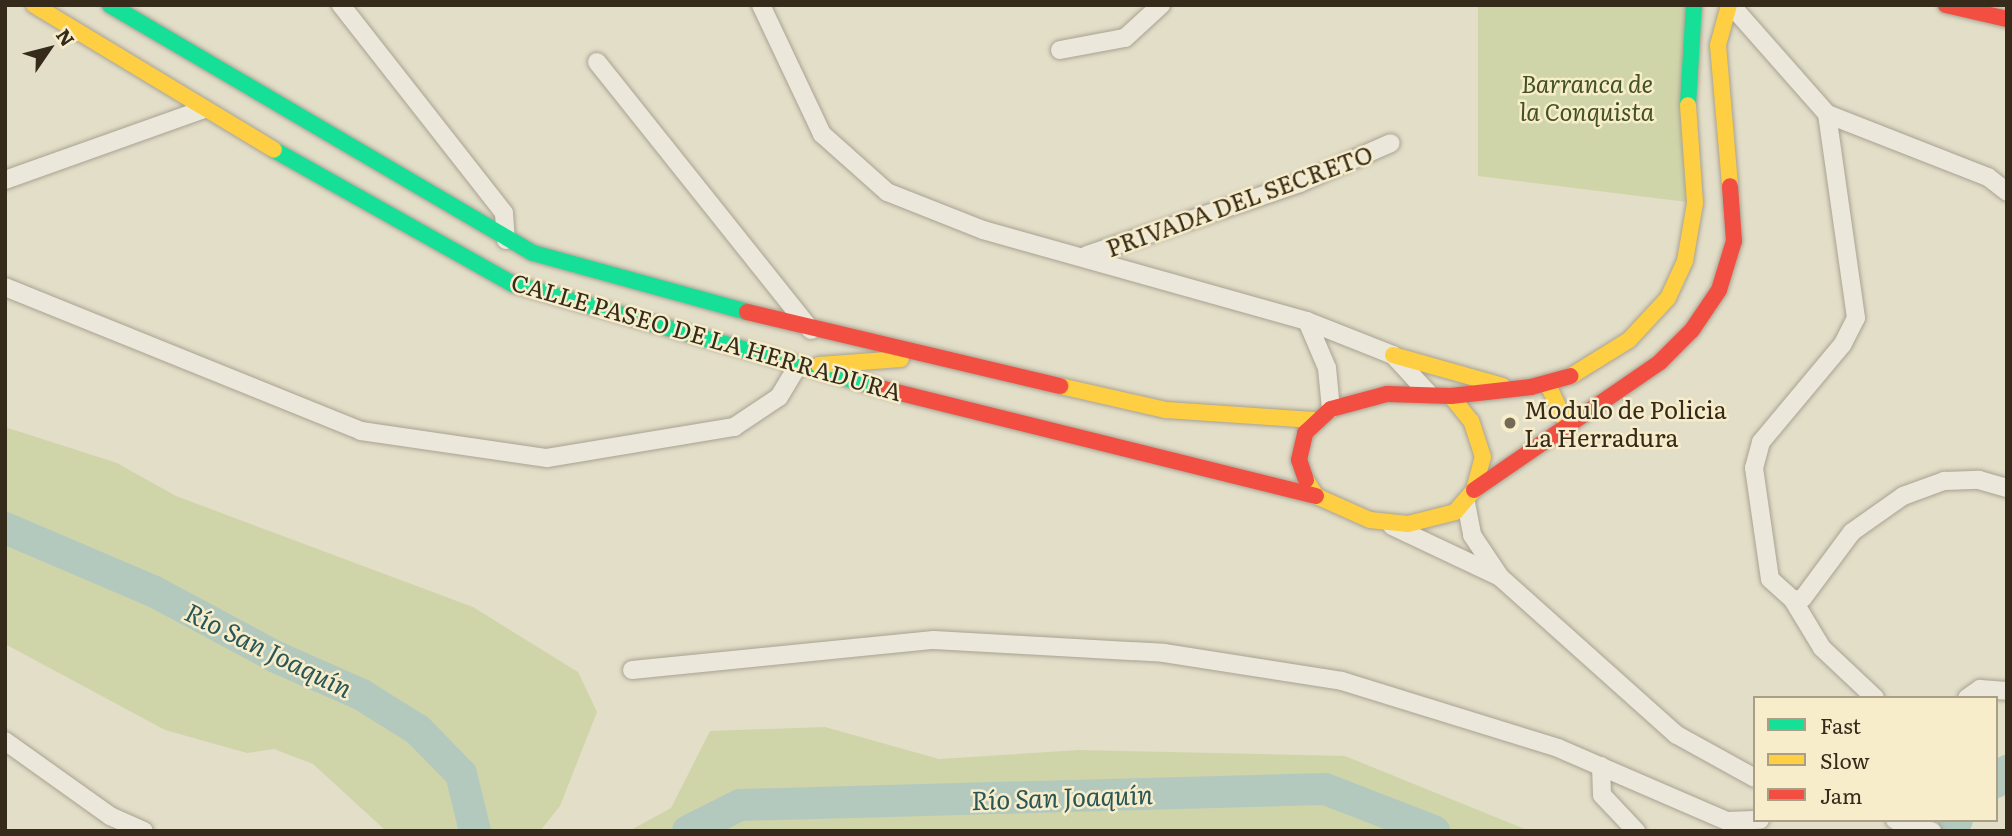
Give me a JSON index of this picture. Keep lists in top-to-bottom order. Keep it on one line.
{"streets":{"main road":["CALLE PASEO DE LA HERRADURA"],"street":["PRIVADA DEL SECRETO"]},"water":["Río San Joaquín"],"parks":["Barranca de la Conquista"],"places":["Modulo de Policia La Herradura"],"legend":["Fast","Slow","Jam"],"north":"top right"}
